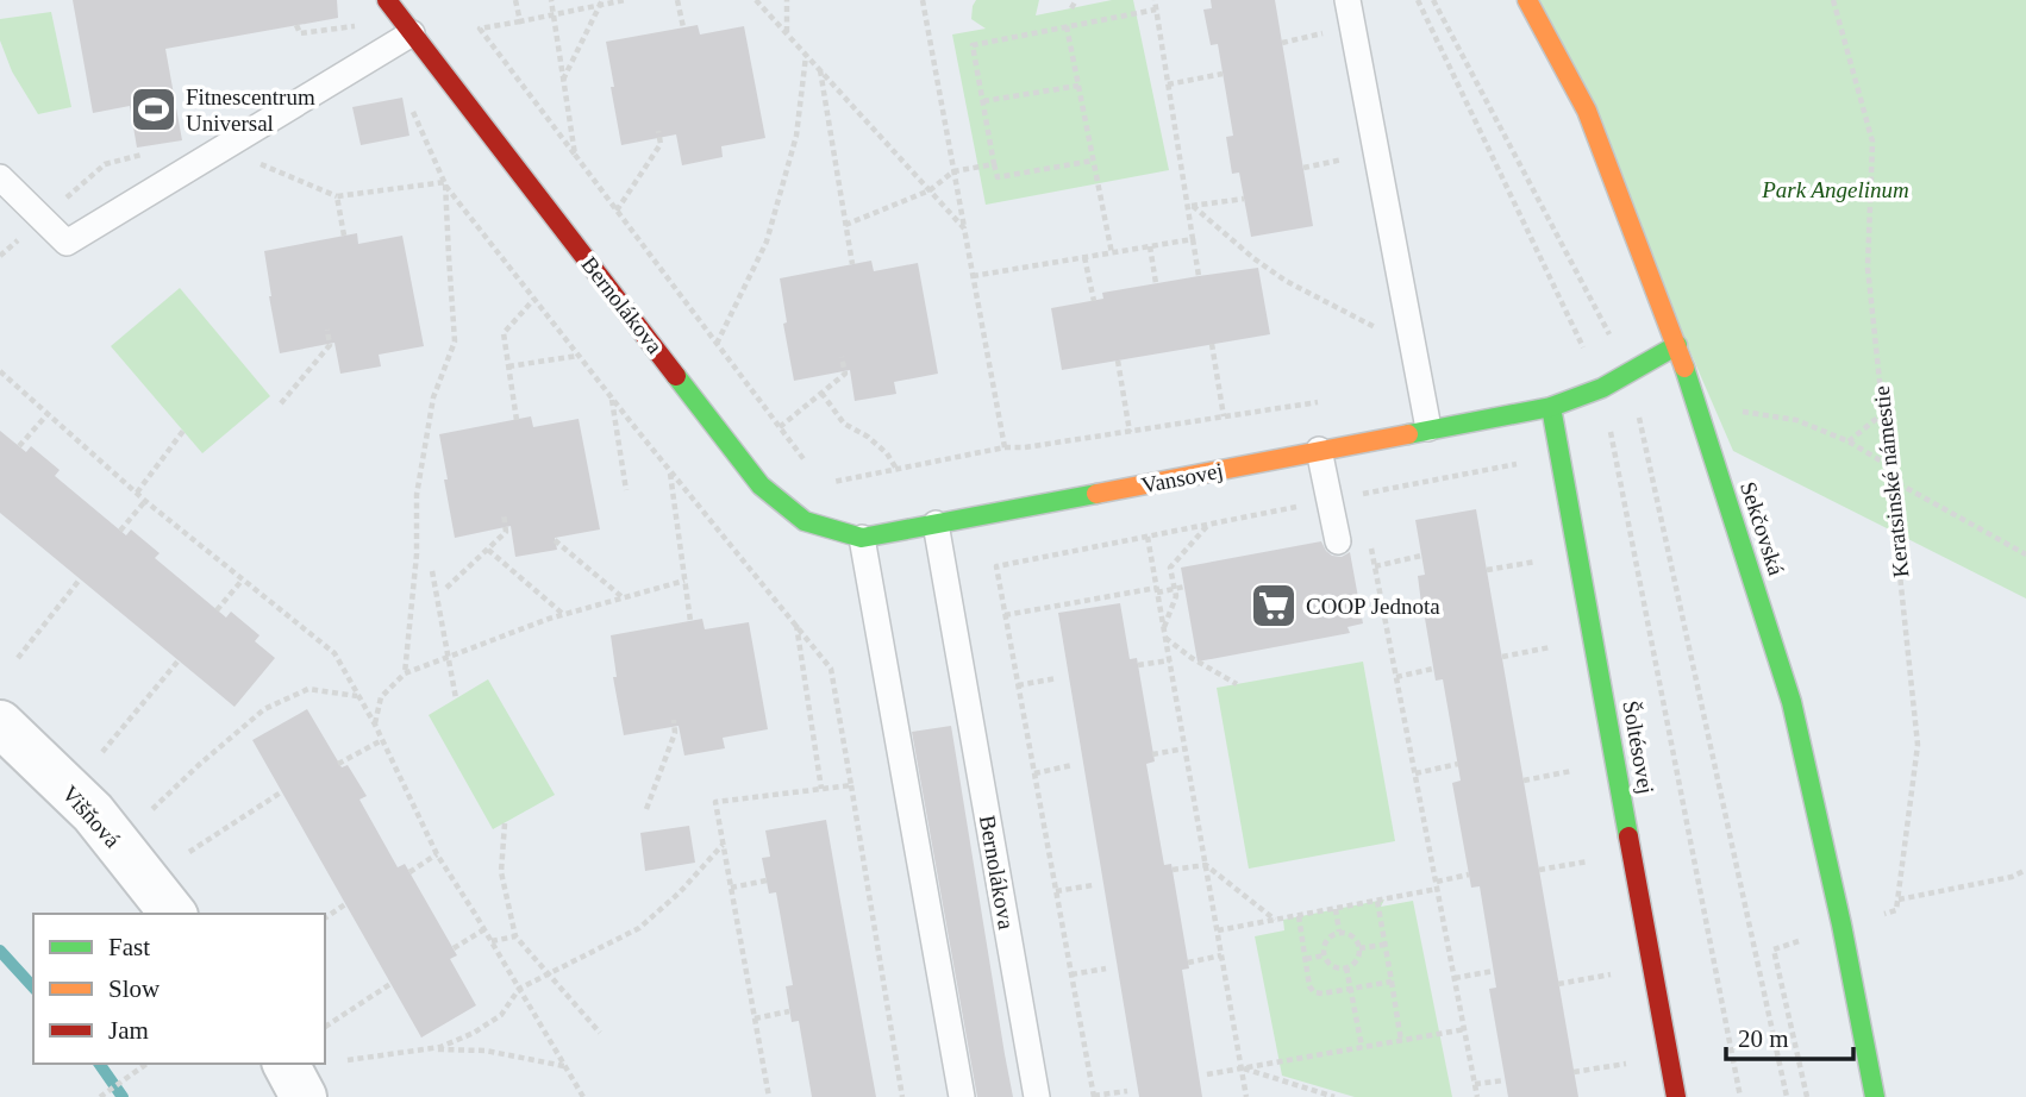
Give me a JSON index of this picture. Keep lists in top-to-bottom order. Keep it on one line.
{"streets":{"street":["Bernolákova","Vansovej","Sekčovská","Šoltésovej","Višňová"],"path":["Keratsinské námestie"]},"crossings":[["Bernolákova","Vansovej"],["Vansovej","Sekčovská"],["Vansovej","Šoltésovej"]],"parks":["Park Angelinum"],"places":{"sports":["Fitnescentrum Universal"],"supermarket":["COOP Jednota"]},"legend":["Fast","Slow","Jam"],"scale_bar":"20 m"}
